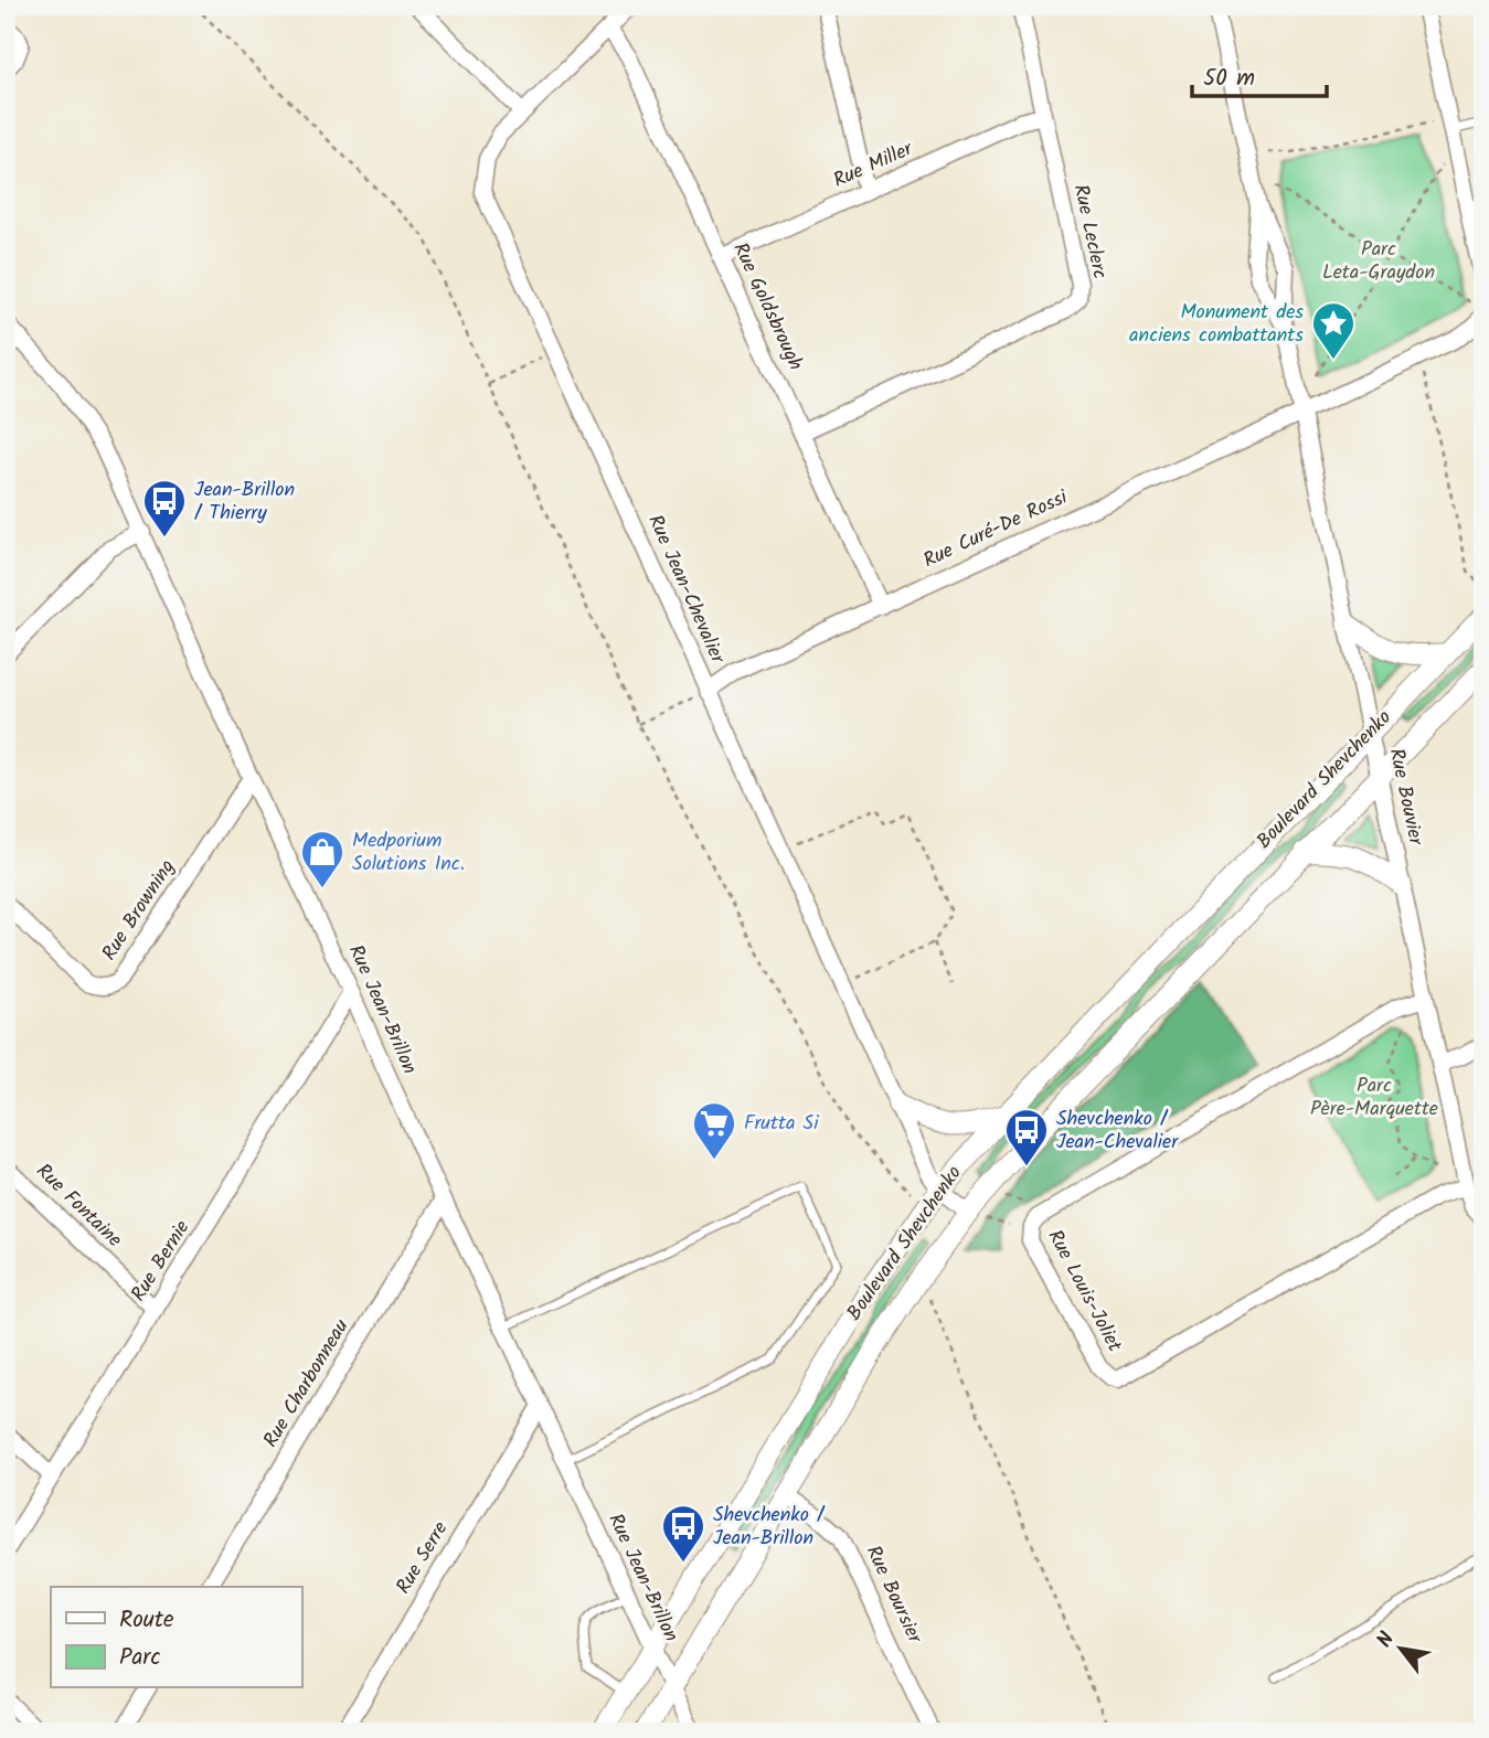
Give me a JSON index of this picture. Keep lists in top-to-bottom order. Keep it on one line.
{"streets":{"street":["Rue Miller","Rue Leclerc","Rue Goldsbrough","Rue Curé-De Rossi","Rue Jean-Chevalier","Boulevard Shevchenko","Rue Bouvier","Rue Browning","Rue Jean-Brillon","Rue Fontaine","Rue Bernie","Rue Louis-Joliet","Rue Charbonneau","Rue Serre","Rue Boursier"]},"crossings":[["Rue Miller","Rue Leclerc"],["Rue Miller","Rue Goldsbrough"],["Rue Leclerc","Rue Goldsbrough"],["Rue Goldsbrough","Rue Curé-De Rossi"],["Rue Goldsbrough","Rue Jean-Chevalier"],["Rue Curé-De Rossi","Rue Jean-Chevalier"],["Rue Curé-De Rossi","Rue Bouvier"],["Rue Jean-Chevalier","Boulevard Shevchenko"],["Boulevard Shevchenko","Rue Bouvier"],["Boulevard Shevchenko","Rue Jean-Brillon"],["Boulevard Shevchenko","Rue Boursier"],["Rue Bouvier","Rue Louis-Joliet"],["Rue Browning","Rue Jean-Brillon"],["Rue Jean-Brillon","Rue Bernie"],["Rue Jean-Brillon","Rue Charbonneau"],["Rue Jean-Brillon","Rue Serre"],["Rue Fontaine","Rue Bernie"]],"parks":["Parc Leta-Graydon","Parc Père-Marquette"],"places":{"place":["Monument des anciens combattants"],"bus stop":["Jean-Brillon / Thierry","Shevchenko / Jean-Chevalier","Shevchenko / Jean-Brillon"],"shop":["Medporium Solutions Inc."],"supermarket":["Frutta Si"]},"legend":["Route","Parc"],"scale_bar":"50 m","north":"top left"}
